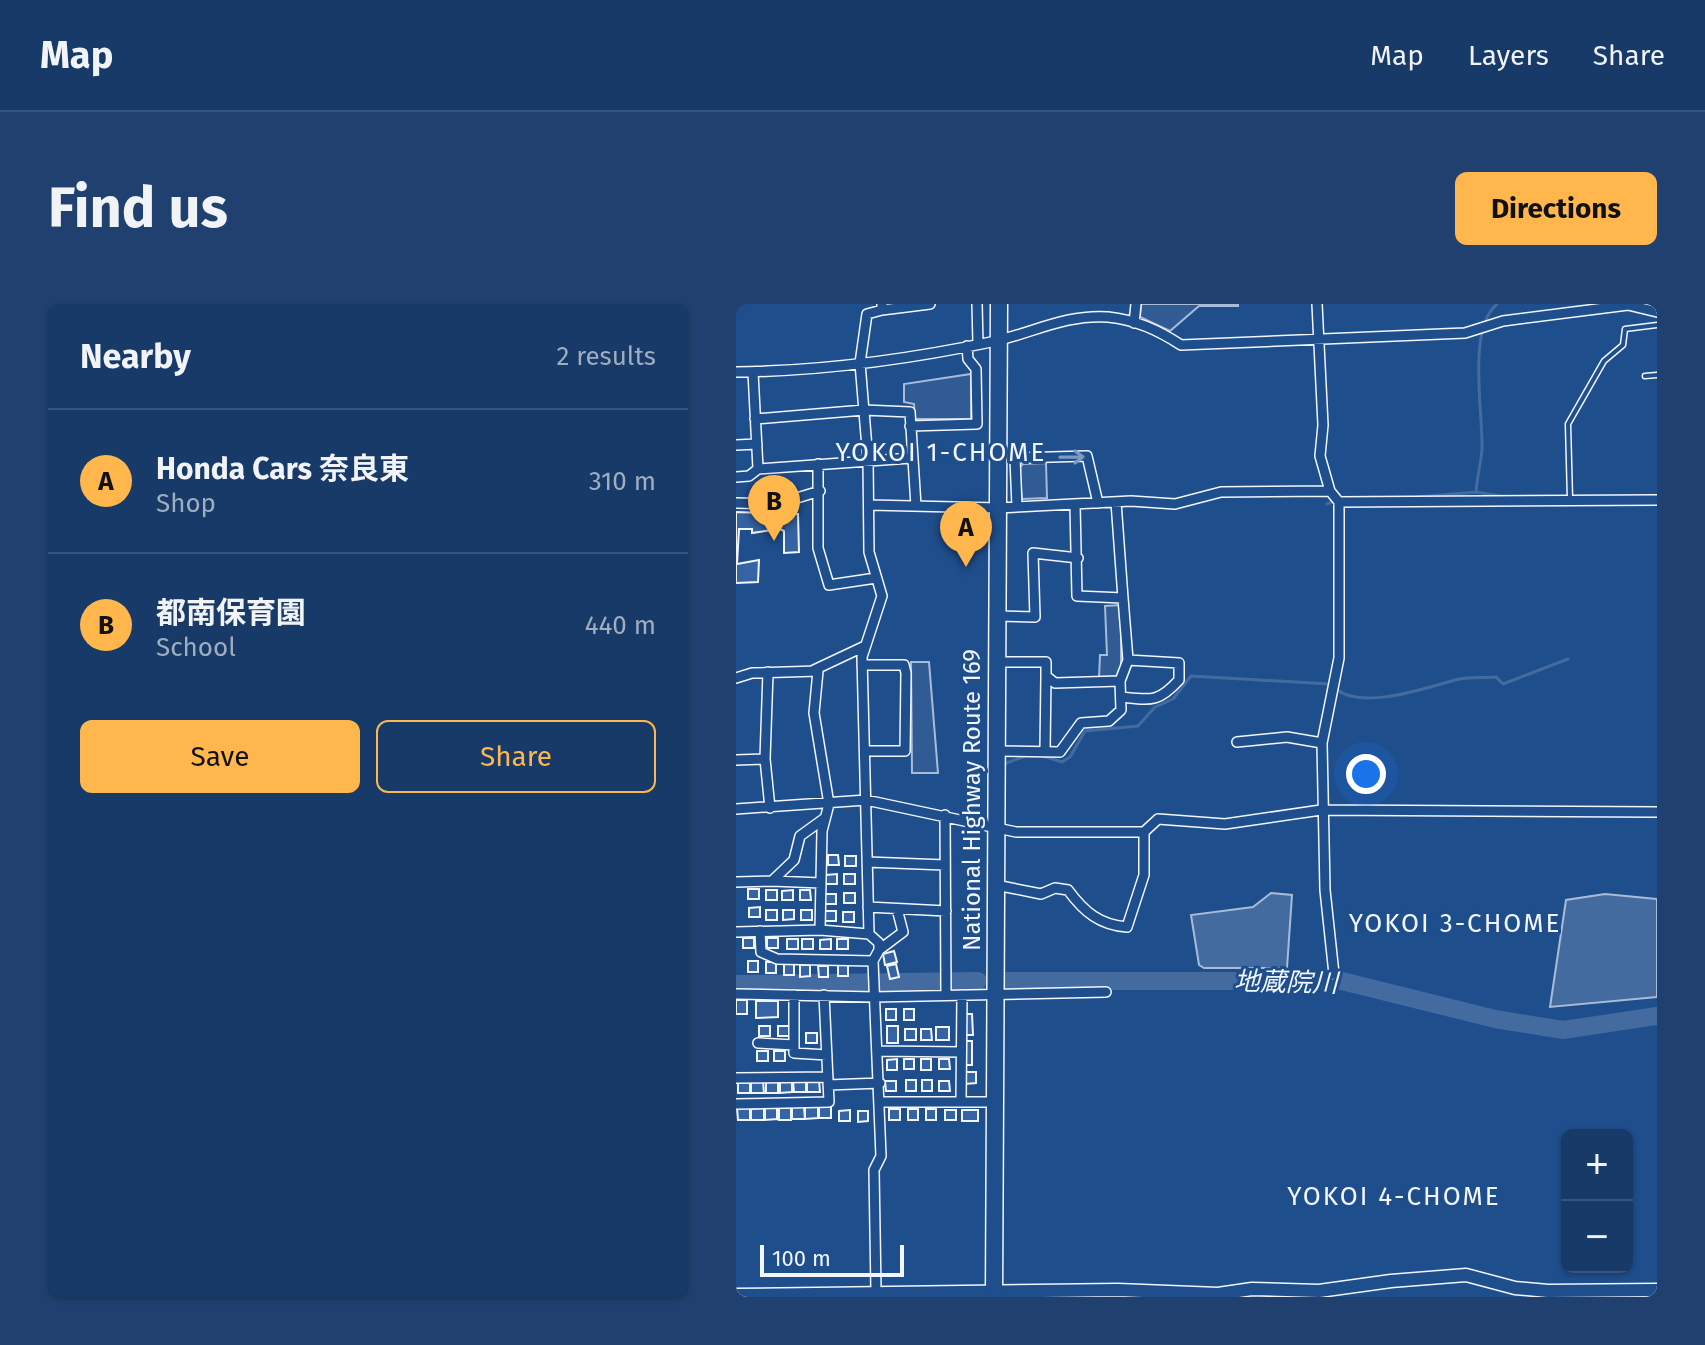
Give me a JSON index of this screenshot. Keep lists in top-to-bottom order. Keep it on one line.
{"streets":{"highway":["National Highway Route 169"]},"districts":["YOKOI 1-CHOME","YOKOI 3-CHOME","YOKOI 4-CHOME"],"water":["地蔵院川"],"scale_bar":"100 m","page":{"header":"Map","nav":["Map","Layers","Share"],"buttons":["Directions",["Save","Share"]],"title":"Find us","heading":["Nearby","2 results"],"list":[{"mark":"A","name":"Honda Cars 奈良東","note":"Shop","value":"310 m"},{"mark":"B","name":"都南保育園","note":"School","value":"440 m"}],"pins":["B","A"],"map_buttons":["+","−"],"scale":"100 m"}}
